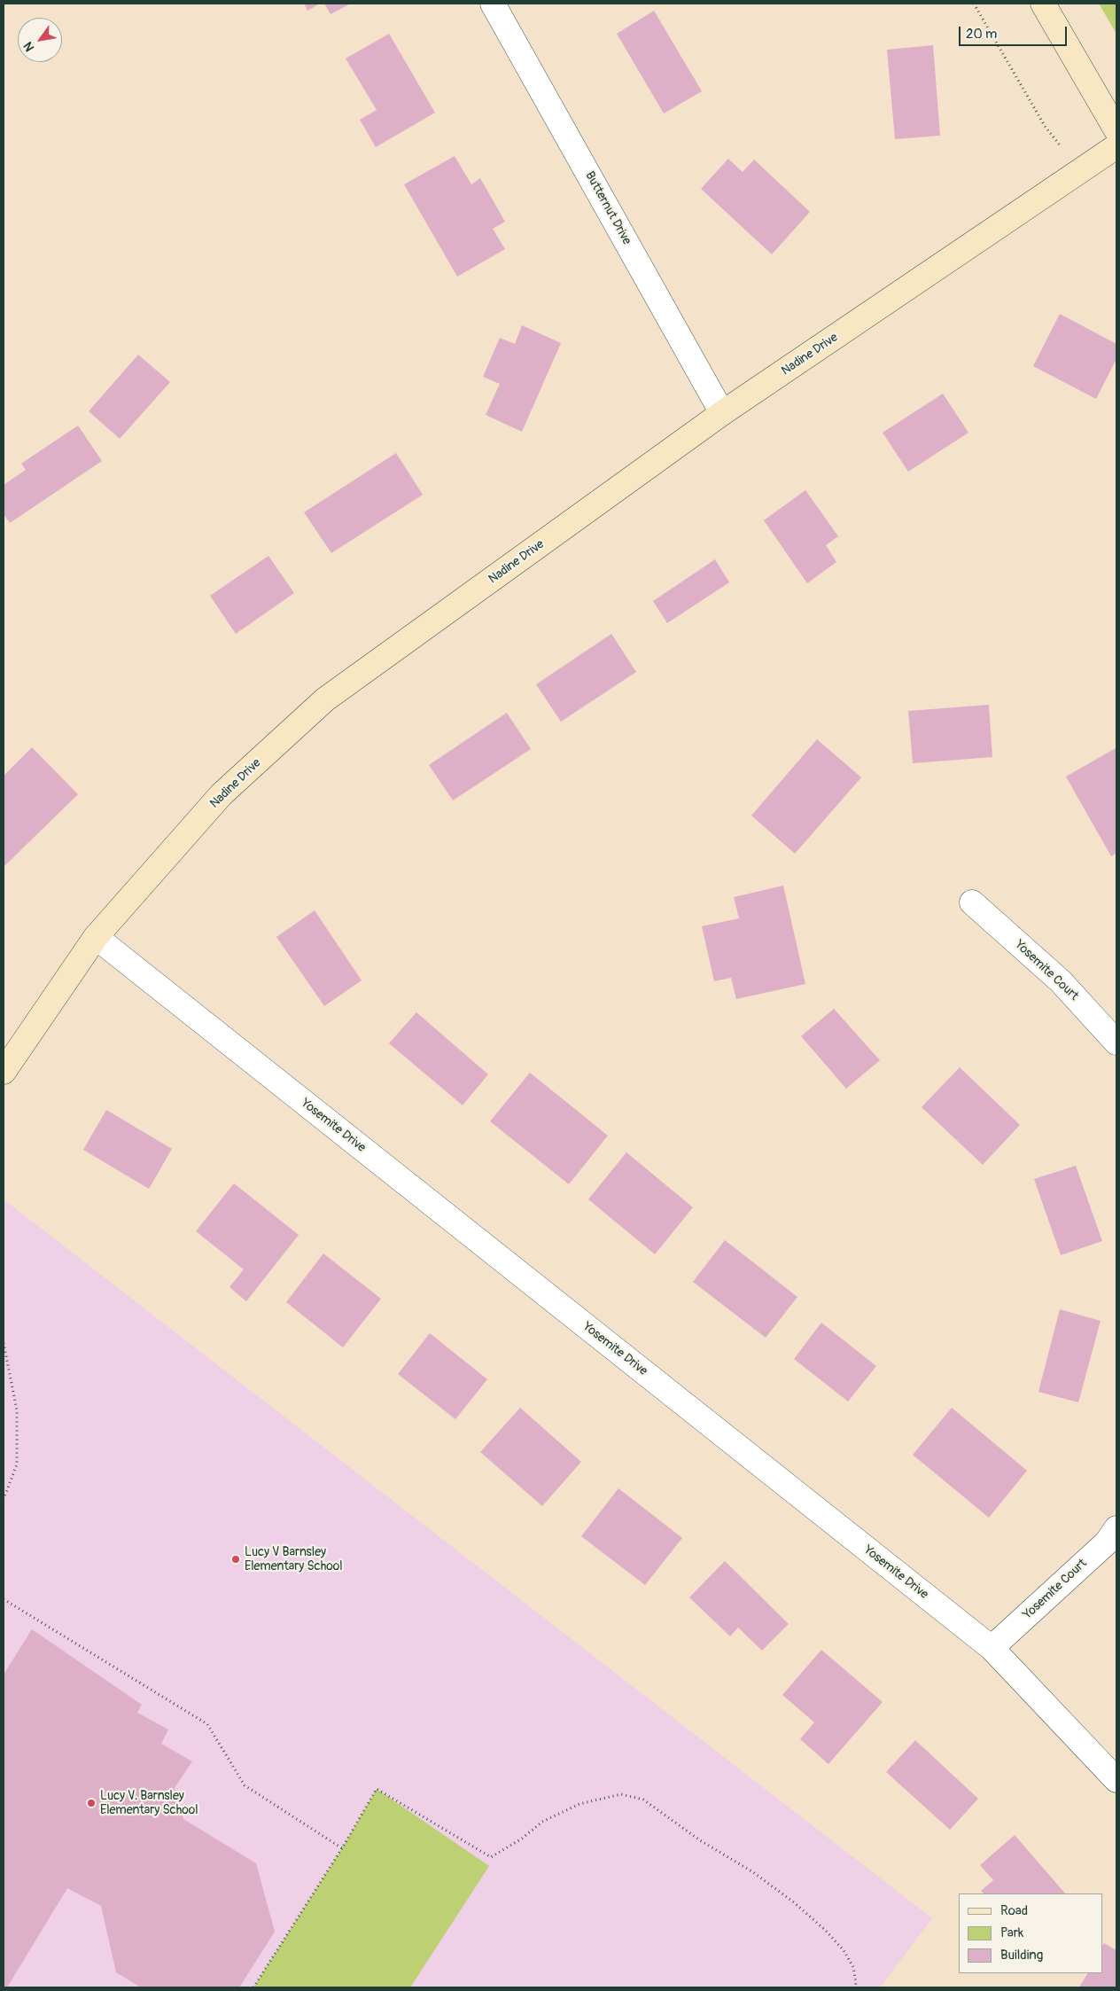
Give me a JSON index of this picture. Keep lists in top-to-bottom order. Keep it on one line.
{"streets":{"street":["Butternut Drive","Nadine Drive","Yosemite Court","Yosemite Drive"]},"crossings":[["Butternut Drive","Nadine Drive"],["Nadine Drive","Yosemite Drive"],["Yosemite Court","Yosemite Drive"]],"places":["Lucy V Barnsley Elementary School","Lucy V. Barnsley Elementary School"],"legend":["Road","Park","Building"],"scale_bar":"20 m","north":"bottom left"}
